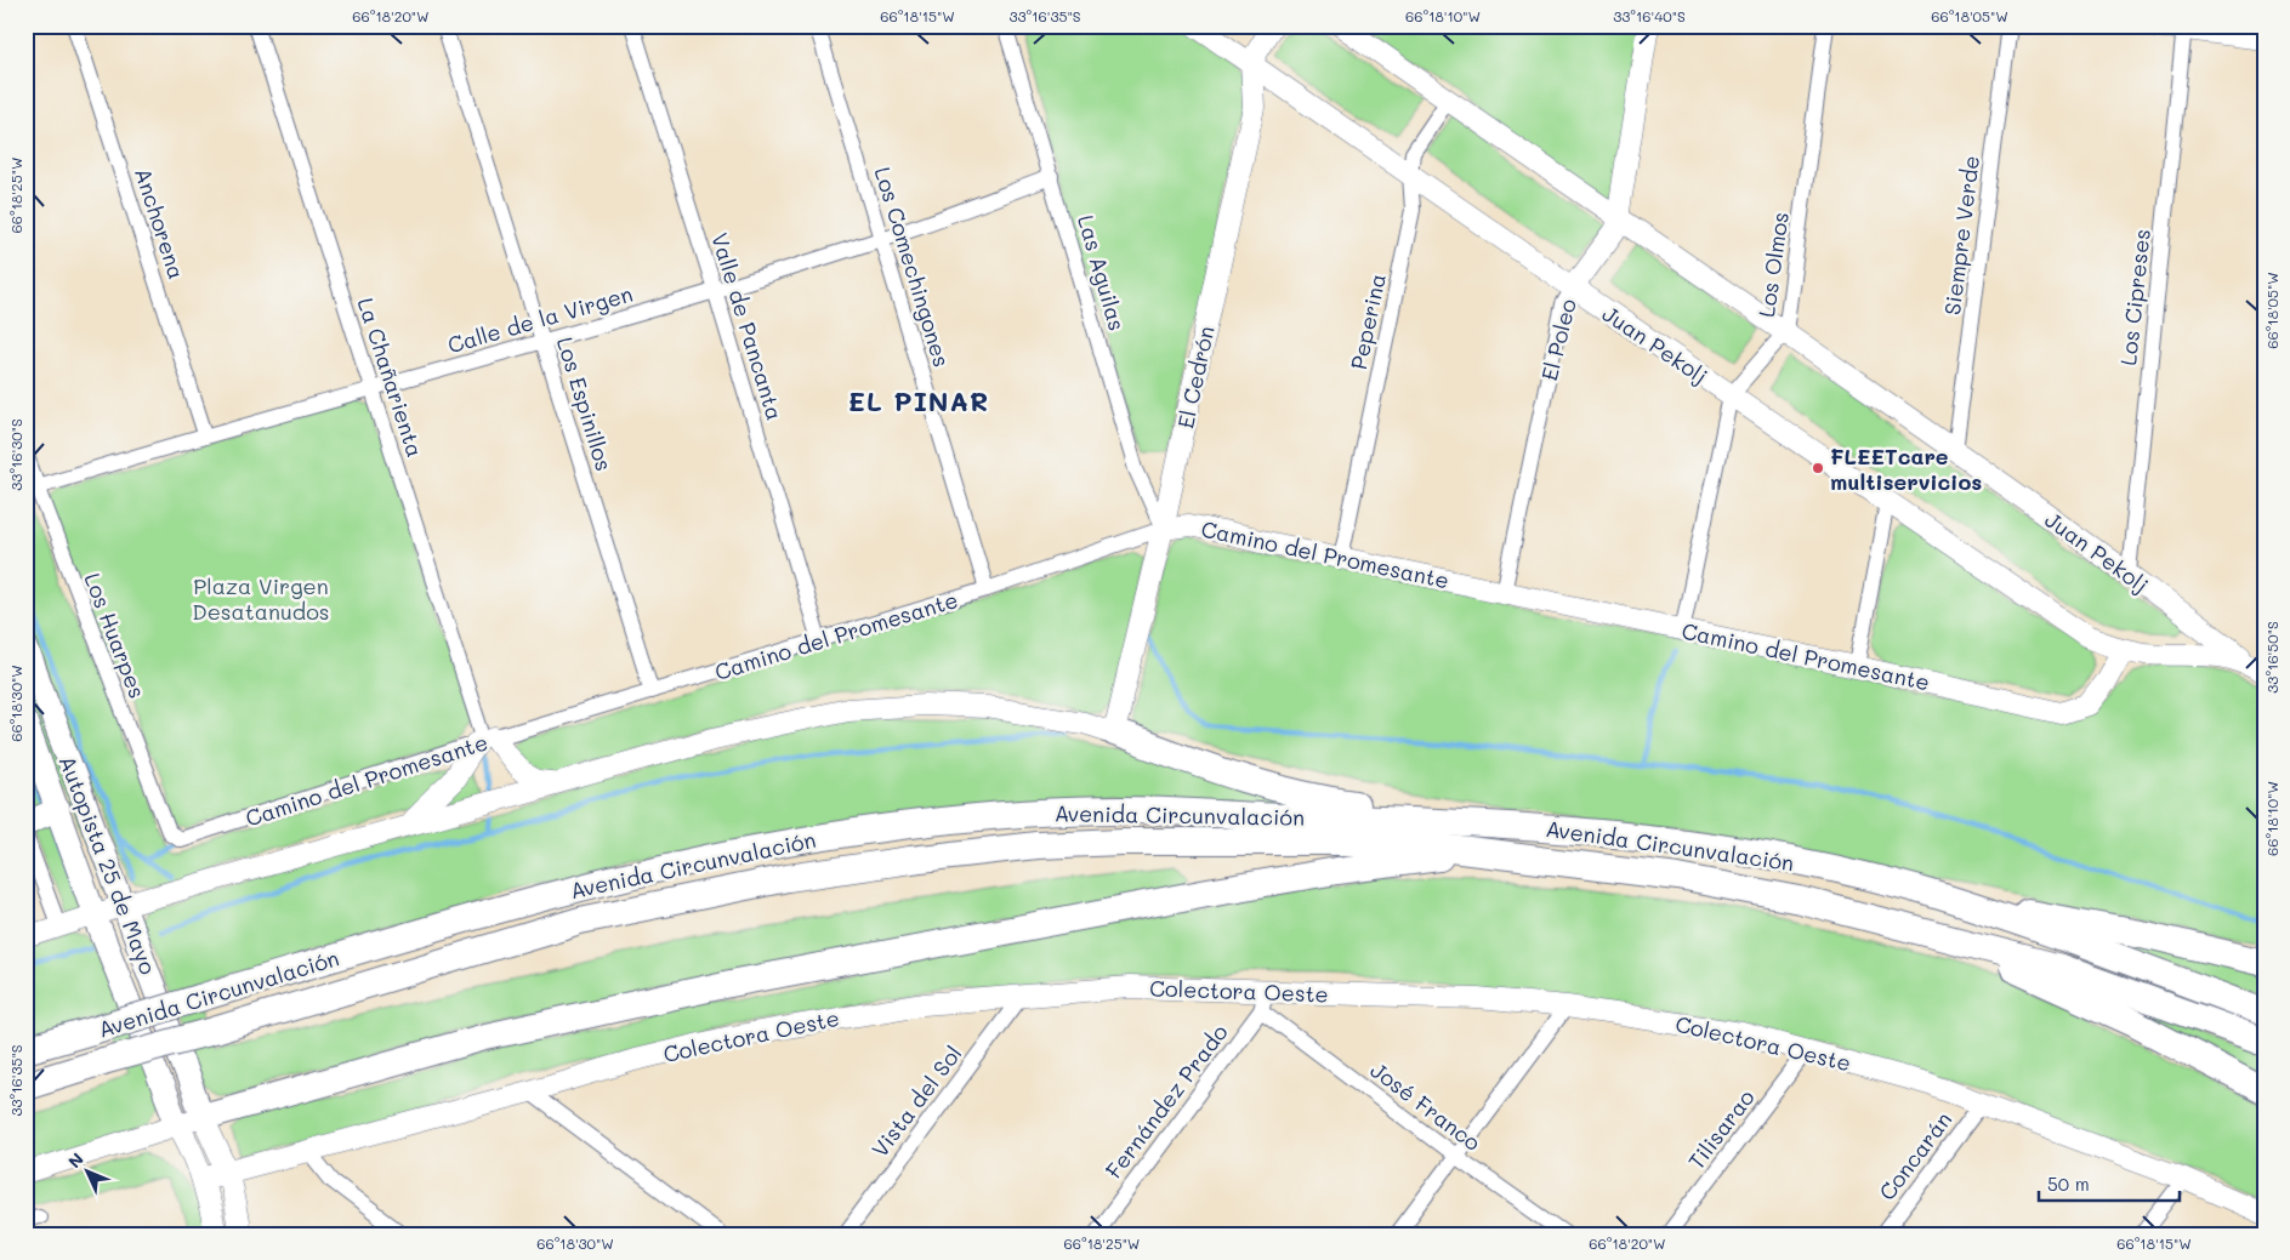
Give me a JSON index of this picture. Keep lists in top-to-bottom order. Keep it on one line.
{"streets":{"highway":["Avenida Circunvalación"],"main road":["Autopista 25 de Mayo"],"street":["Anchorena","Siempre Verde","Los Olmos","Los Comechingones","Las Aguilas","Los Cipreses","Calle de la Virgen","Peperina","Valle de Pancanta","El Poleo","Juan Pekolj","La Chañarienta","El Cedrón","Los Espinillos","Camino del Promesante","Los Huarpes","Colectora Oeste","Vista del Sol","Fernández Prado","José Franco","Tilisarao","Concarán"]},"crossings":[["Anchorena","Calle de la Virgen"],["Siempre Verde","Juan Pekolj"],["Los Olmos","Juan Pekolj"],["Los Olmos","Camino del Promesante"],["Los Comechingones","Calle de la Virgen"],["Los Comechingones","Camino del Promesante"],["Las Aguilas","Calle de la Virgen"],["Las Aguilas","El Cedrón"],["Las Aguilas","Camino del Promesante"],["Los Cipreses","Juan Pekolj"],["Calle de la Virgen","Valle de Pancanta"],["Calle de la Virgen","La Chañarienta"],["Calle de la Virgen","Los Espinillos"],["Calle de la Virgen","Los Huarpes"],["Peperina","Juan Pekolj"],["Peperina","Camino del Promesante"],["Valle de Pancanta","Camino del Promesante"],["El Poleo","Juan Pekolj"],["El Poleo","Camino del Promesante"],["Juan Pekolj","El Cedrón"],["Juan Pekolj","Camino del Promesante"],["La Chañarienta","Camino del Promesante"],["El Cedrón","Camino del Promesante"],["Los Espinillos","Camino del Promesante"],["Camino del Promesante","Los Huarpes"],["Colectora Oeste","Vista del Sol"],["Colectora Oeste","Fernández Prado"],["Colectora Oeste","José Franco"],["Colectora Oeste","Tilisarao"],["Colectora Oeste","Concarán"],["Fernández Prado","José Franco"]],"districts":["EL PINAR"],"parks":["Plaza Virgen Desatanudos"],"places":["FLEETcare multiservicios"],"scale_bar":"50 m","north":"top left","coordinates":["66°18'20\"W","66°18'15\"W","33°16'35\"S","66°18'10\"W","33°16'40\"S","66°18'05\"W","66°18'25\"W","33°16'30\"S","33°16'50\"S","66°18'30\"W"]}
